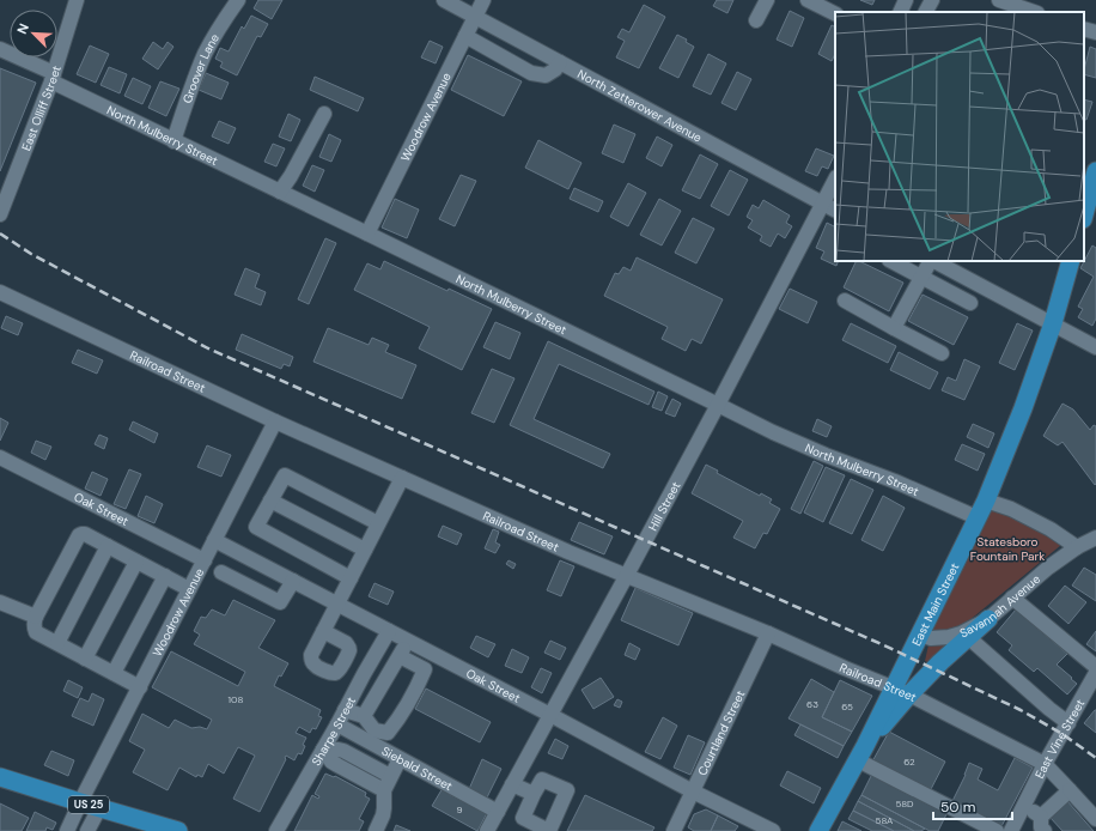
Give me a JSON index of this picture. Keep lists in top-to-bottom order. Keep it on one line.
{"streets":{"main road":["East Main Street","US 25"],"street":["Groover Lane","North Zetterower Avenue","East Olliff Street","Woodrow Avenue","North Mulberry Street","Railroad Street","Hill Street","Oak Street","Savannah Avenue","Sharpe Street","Courtland Street","East Vine Street","Siebald Street"]},"crossings":[["Groover Lane","North Mulberry Street"],["North Zetterower Avenue","Woodrow Avenue"],["North Zetterower Avenue","Hill Street"],["East Olliff Street","North Mulberry Street"],["Woodrow Avenue","North Mulberry Street"],["Woodrow Avenue","Railroad Street"],["Woodrow Avenue","Oak Street"],["Woodrow Avenue","US 25"],["North Mulberry Street","Hill Street"],["North Mulberry Street","East Main Street"],["Railroad Street","Hill Street"],["Railroad Street","East Main Street"],["Railroad Street","Courtland Street"],["Railroad Street","East Vine Street"],["Hill Street","Oak Street"],["Hill Street","Siebald Street"],["Oak Street","Sharpe Street"],["Oak Street","Courtland Street"],["East Main Street","Savannah Avenue"],["Sharpe Street","Siebald Street"]],"parks":["Statesboro Fountain Park"],"house_numbers":["108","63","65","62","58D","9","58A"],"scale_bar":"50 m","north":"top left"}
